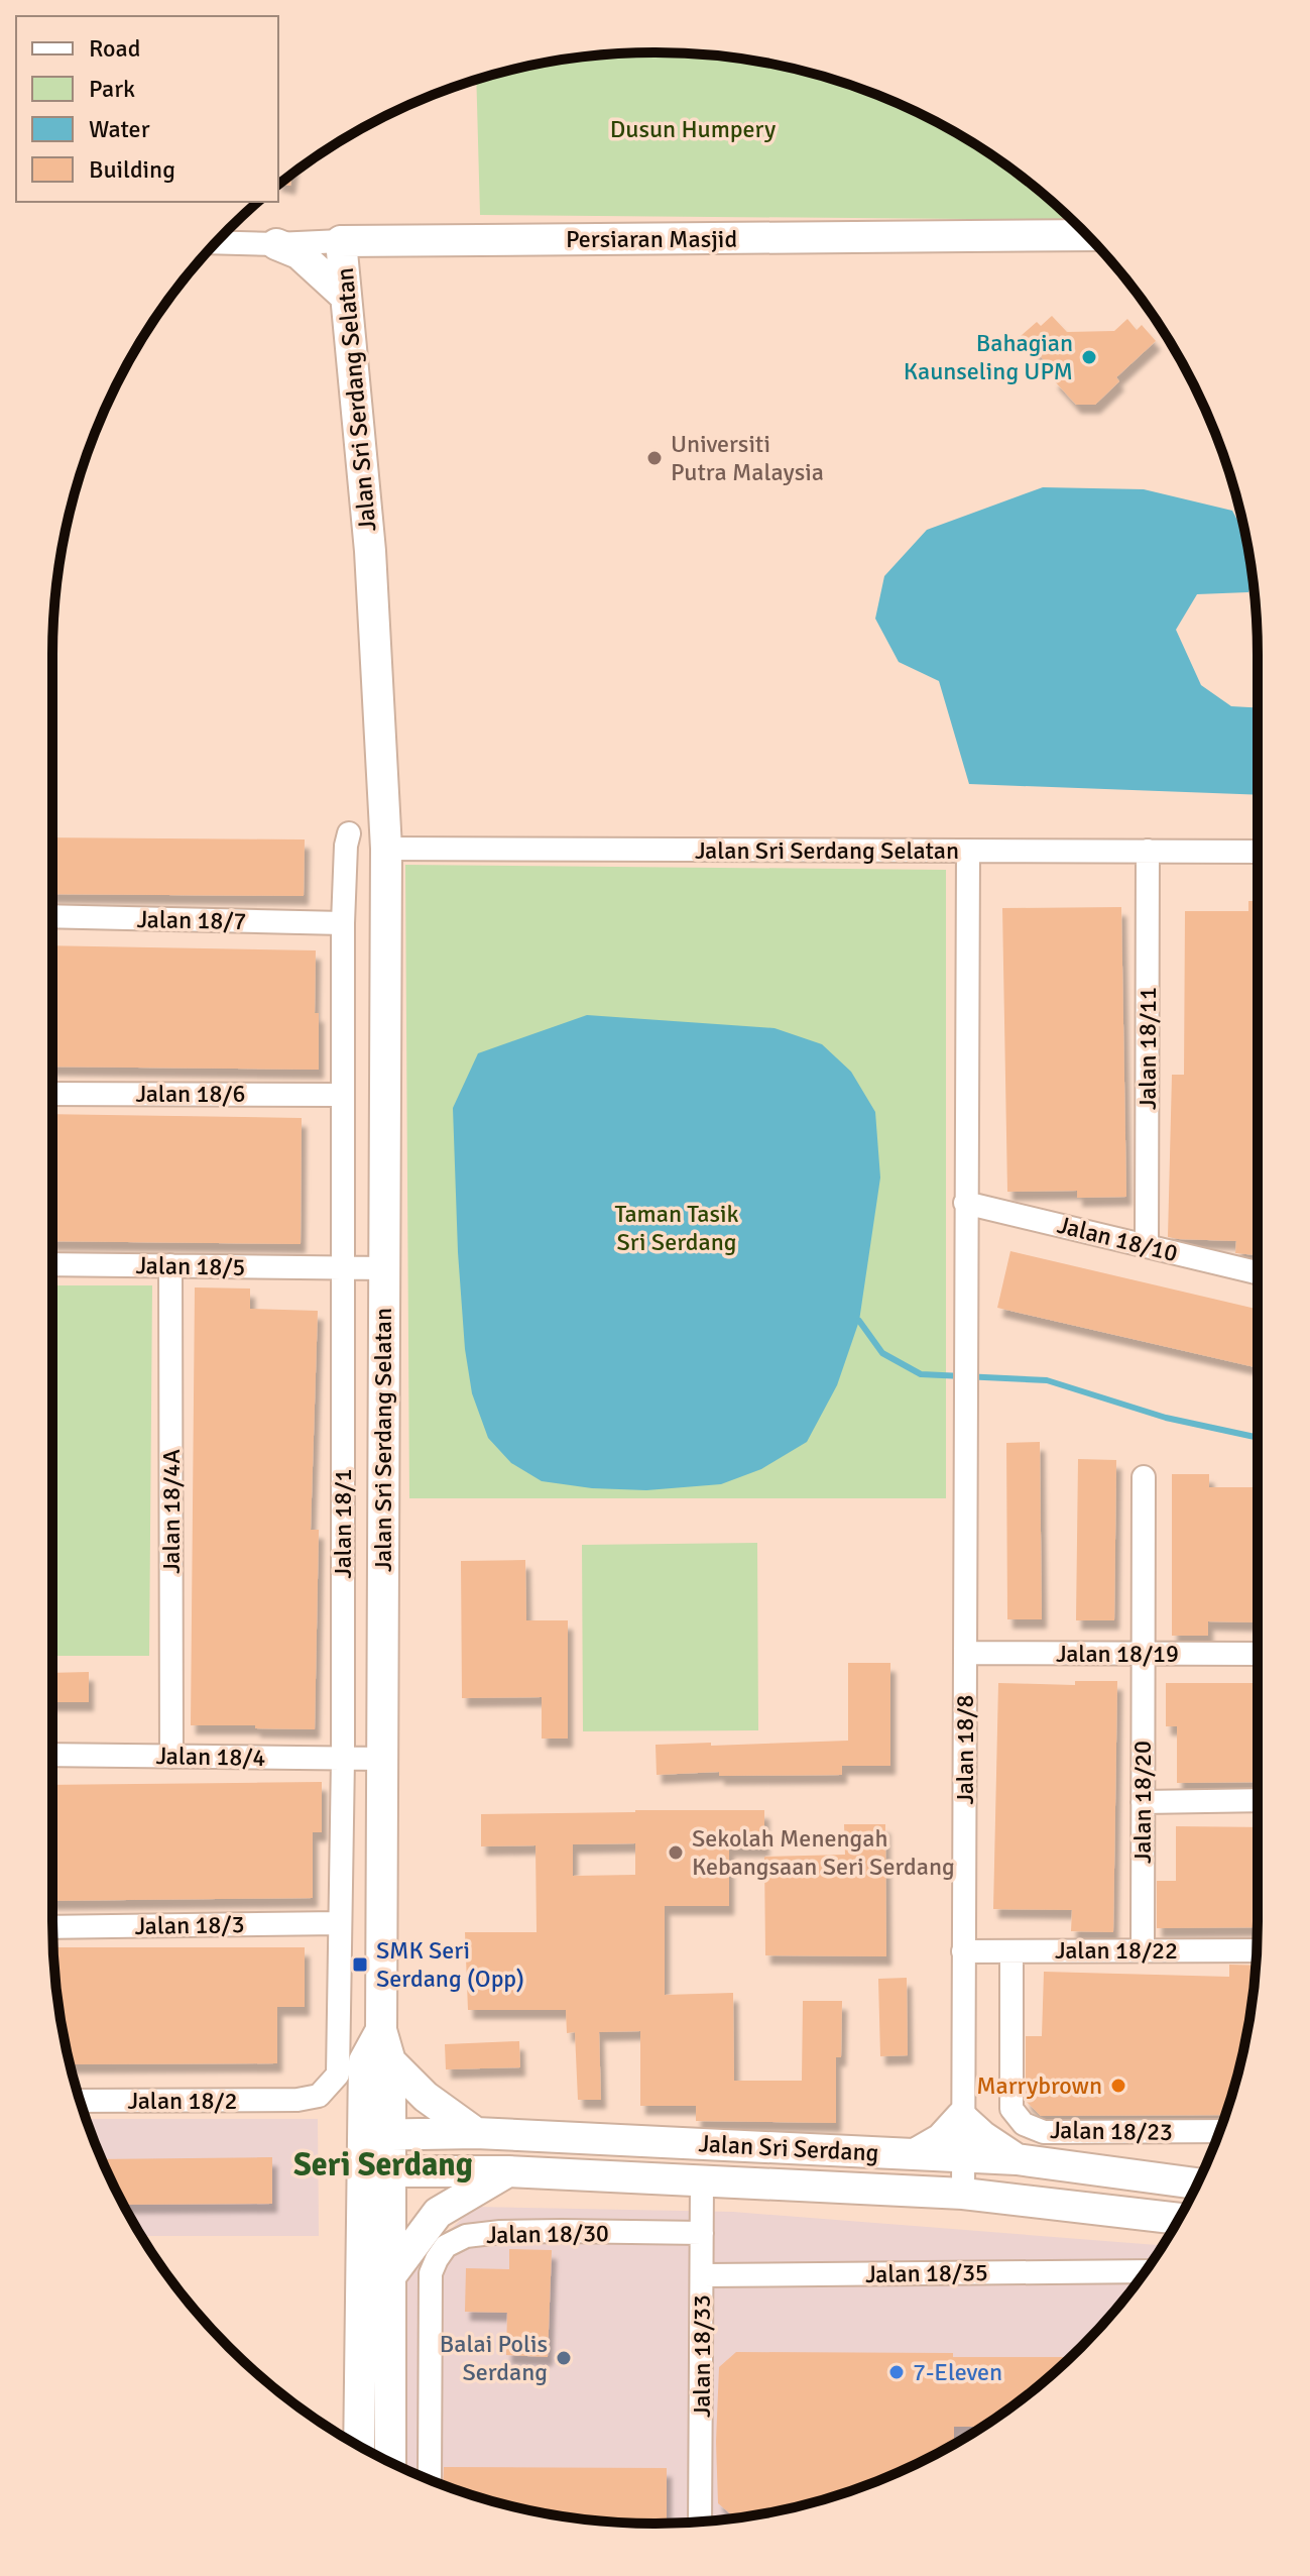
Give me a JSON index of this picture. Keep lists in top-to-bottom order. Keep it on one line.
{"streets":{"street":["Persiaran Masjid","Jalan Sri Serdang Selatan","Jalan 18/7","Jalan 18/11","Jalan 18/6","Jalan 18/10","Jalan 18/5","Jalan 18/4A","Jalan 18/1","Jalan 18/19","Jalan 18/8","Jalan 18/4","Jalan 18/20","Jalan 18/3","Jalan 18/22","Jalan 18/2","Jalan 18/23","Jalan Sri Serdang","Jalan 18/30","Jalan 18/35","Jalan 18/33"]},"crossings":[["Persiaran Masjid","Jalan Sri Serdang Selatan"],["Jalan Sri Serdang Selatan","Jalan 18/11"],["Jalan Sri Serdang Selatan","Jalan 18/5"],["Jalan Sri Serdang Selatan","Jalan 18/8"],["Jalan Sri Serdang Selatan","Jalan 18/4"],["Jalan Sri Serdang Selatan","Jalan Sri Serdang"],["Jalan 18/7","Jalan 18/1"],["Jalan 18/11","Jalan 18/10"],["Jalan 18/6","Jalan 18/1"],["Jalan 18/10","Jalan 18/8"],["Jalan 18/5","Jalan 18/4A"],["Jalan 18/5","Jalan 18/1"],["Jalan 18/4A","Jalan 18/4"],["Jalan 18/1","Jalan 18/4"],["Jalan 18/1","Jalan 18/3"],["Jalan 18/1","Jalan 18/2"],["Jalan 18/19","Jalan 18/8"],["Jalan 18/19","Jalan 18/20"],["Jalan 18/8","Jalan 18/22"],["Jalan 18/8","Jalan Sri Serdang"],["Jalan 18/20","Jalan 18/22"],["Jalan 18/22","Jalan 18/23"],["Jalan Sri Serdang","Jalan 18/33"],["Jalan 18/30","Jalan 18/33"],["Jalan 18/35","Jalan 18/33"]],"districts":["Seri Serdang"],"parks":["Dusun Humpery","Taman Tasik Sri Serdang"],"places":{"other":["Bahagian Kaunseling UPM","Universiti Putra Malaysia","Sekolah Menengah Kebangsaan Seri Serdang","Marrybrown","Balai Polis Serdang","7-Eleven"],"transit":["SMK Seri Serdang (Opp)"]},"legend":["Road","Park","Water","Building"]}
